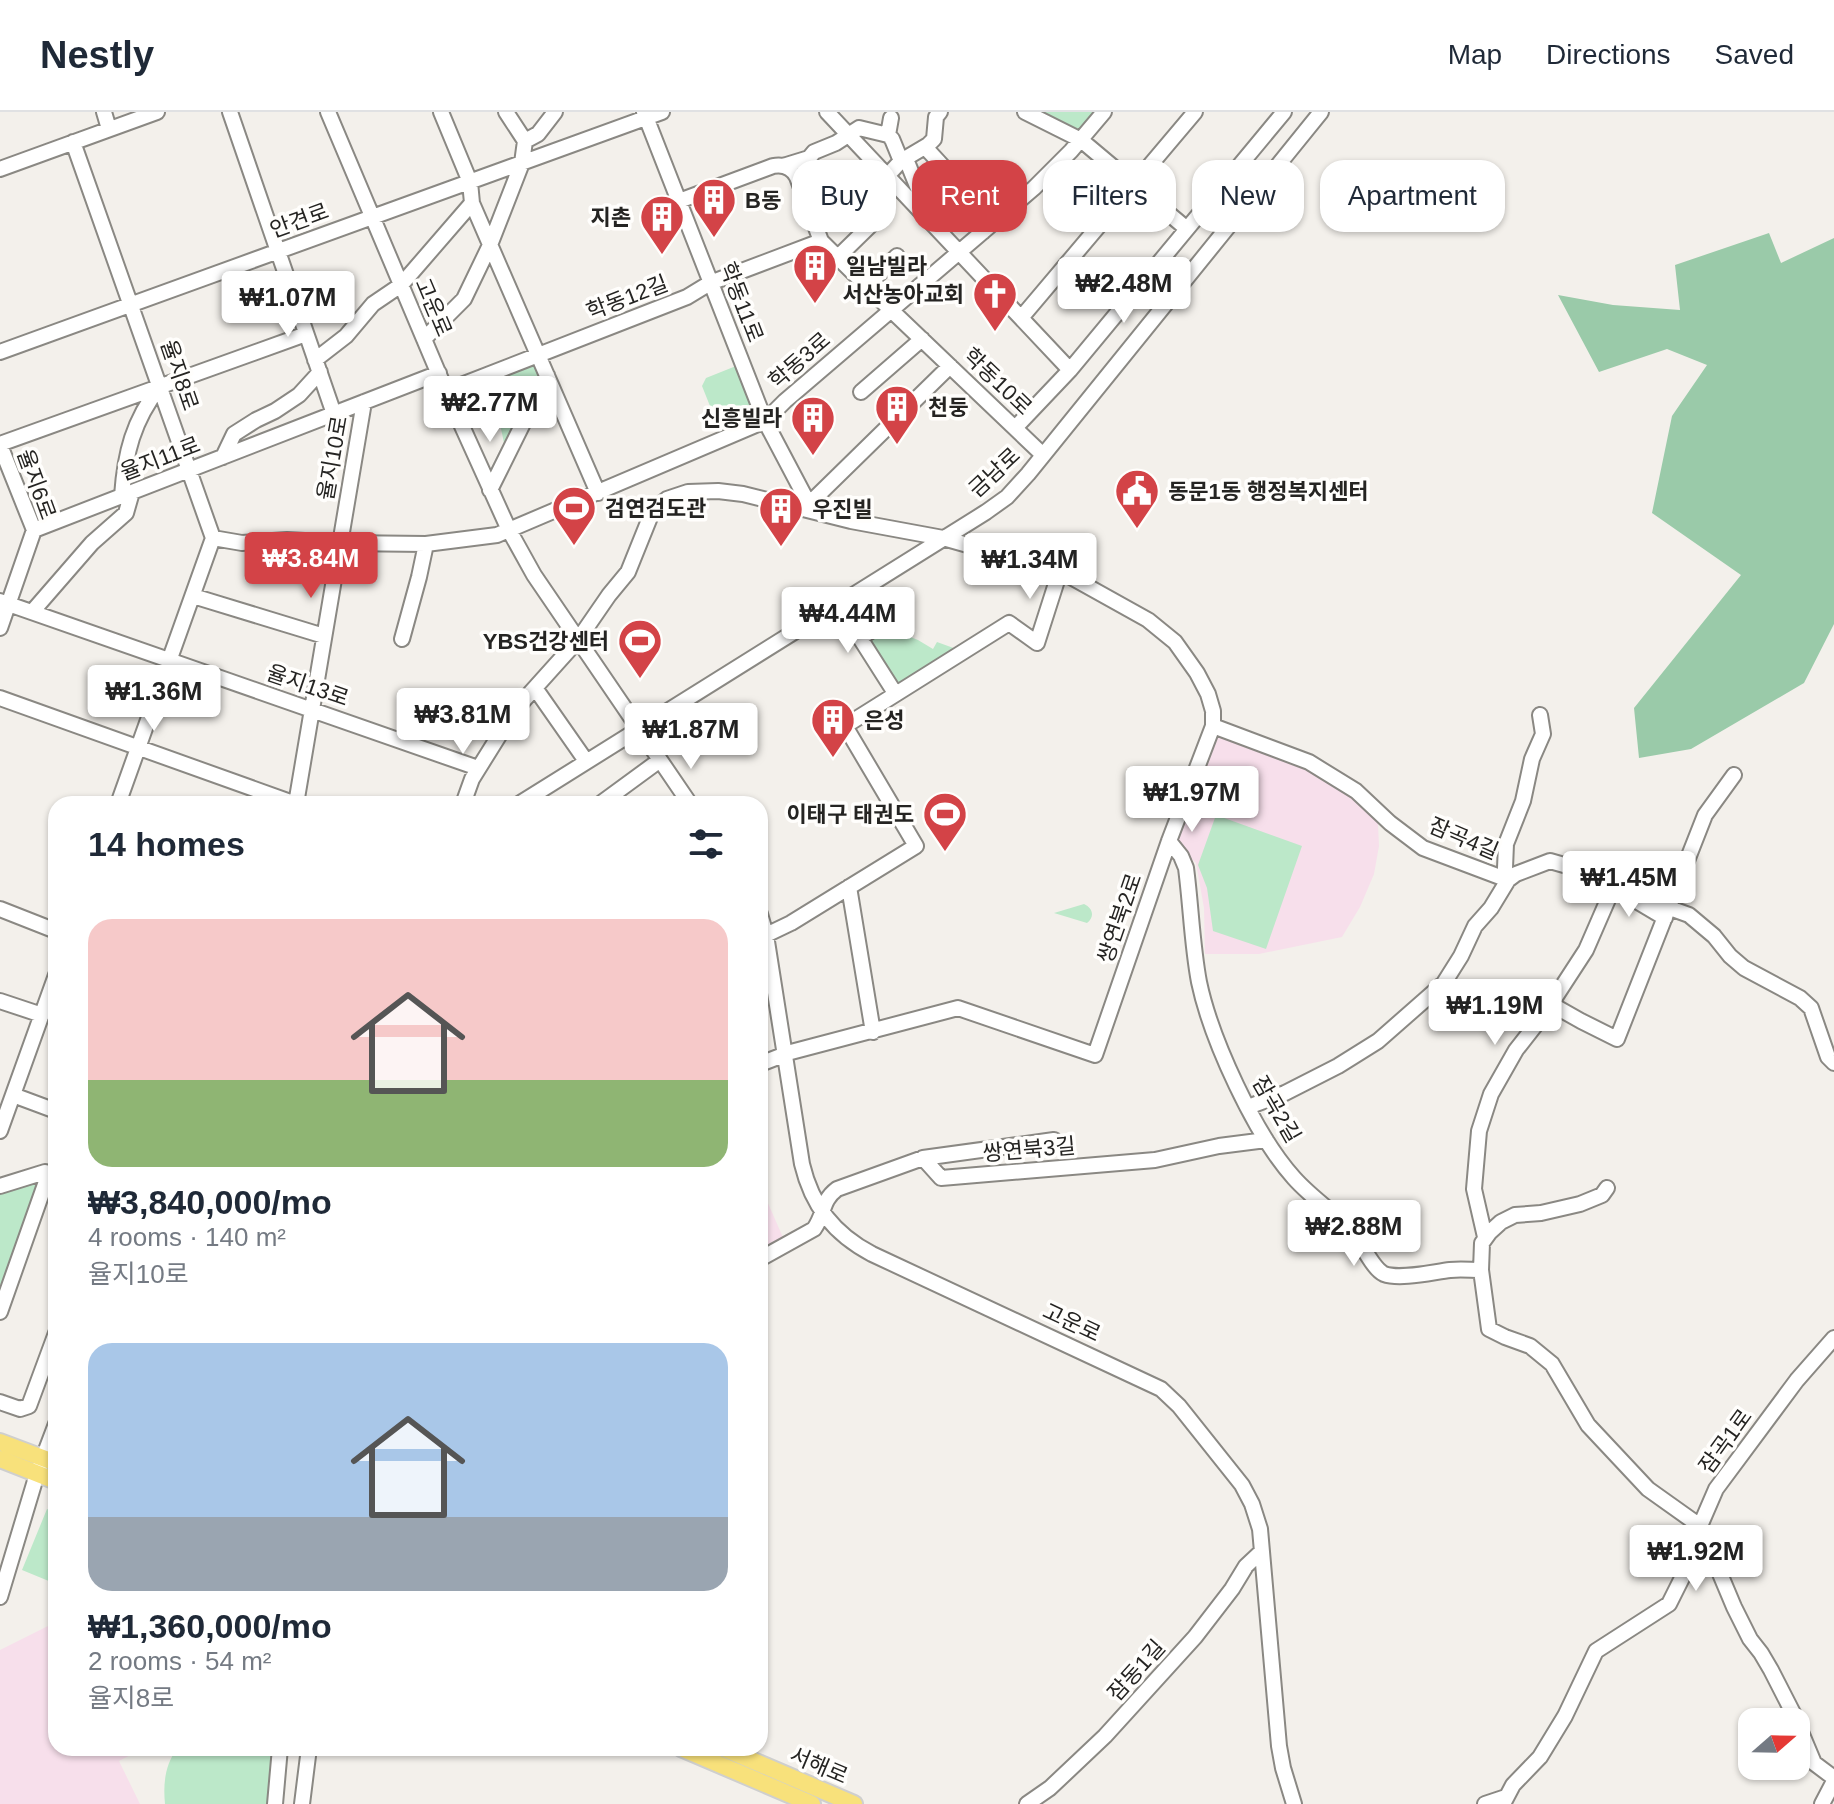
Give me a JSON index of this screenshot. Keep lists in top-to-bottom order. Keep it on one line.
{"streets":{"main road":["서해로"],"street":["안견로","학동12길","학동11로","고운로","학동3로","율지8로","학동10로","율지11로","율지10로","금남로","율지6로","율지13로","잠곡4길","쌍연북2로","잠곡2길","쌍연북3길","잠곡1로","잠동1길"]},"crossings":[["안견로","학동11로"],["안견로","고운로"],["안견로","율지8로"],["학동12길","학동11로"],["학동12길","고운로"],["학동12길","학동10로"],["학동11로","학동3로"],["고운로","학동3로"],["고운로","율지11로"],["고운로","금남로"],["고운로","잠동1길"],["학동3로","율지8로"],["학동3로","학동10로"],["학동3로","율지10로"],["율지8로","율지11로"],["학동10로","금남로"],["율지11로","율지6로"],["율지10로","율지13로"],["율지6로","율지13로"],["잠곡4길","쌍연북2로"],["쌍연북2로","잠곡2길"],["잠곡2길","쌍연북3길"]],"places":{"building":["B동","지촌","일남빌라","천둥","신흥빌라","우진빌","은성"],"church":["서산농아교회"],"public building":["동문1동 행정복지센터"],"sports":["검연검도관","YBS건강센터","이태구 태권도"]},"north":"right","page":{"header":"Nestly","nav":["Map","Directions","Saved"],"chip":["Buy","Rent","Filters","New","Apartment"],"price":["₩2.48M","₩1.07M","₩2.77M","₩3.84M","₩1.34M","₩4.44M","₩1.36M","₩3.81M","₩1.87M","₩1.97M","₩1.45M","₩1.19M","₩2.88M","₩1.92M"],"heading":"14 homes","list":[{"name":"₩3,840,000/mo","note":"4 rooms · 140 m² · 율지10로"},{"name":"₩1,360,000/mo","note":"2 rooms · 54 m² · 율지8로"}]}}
